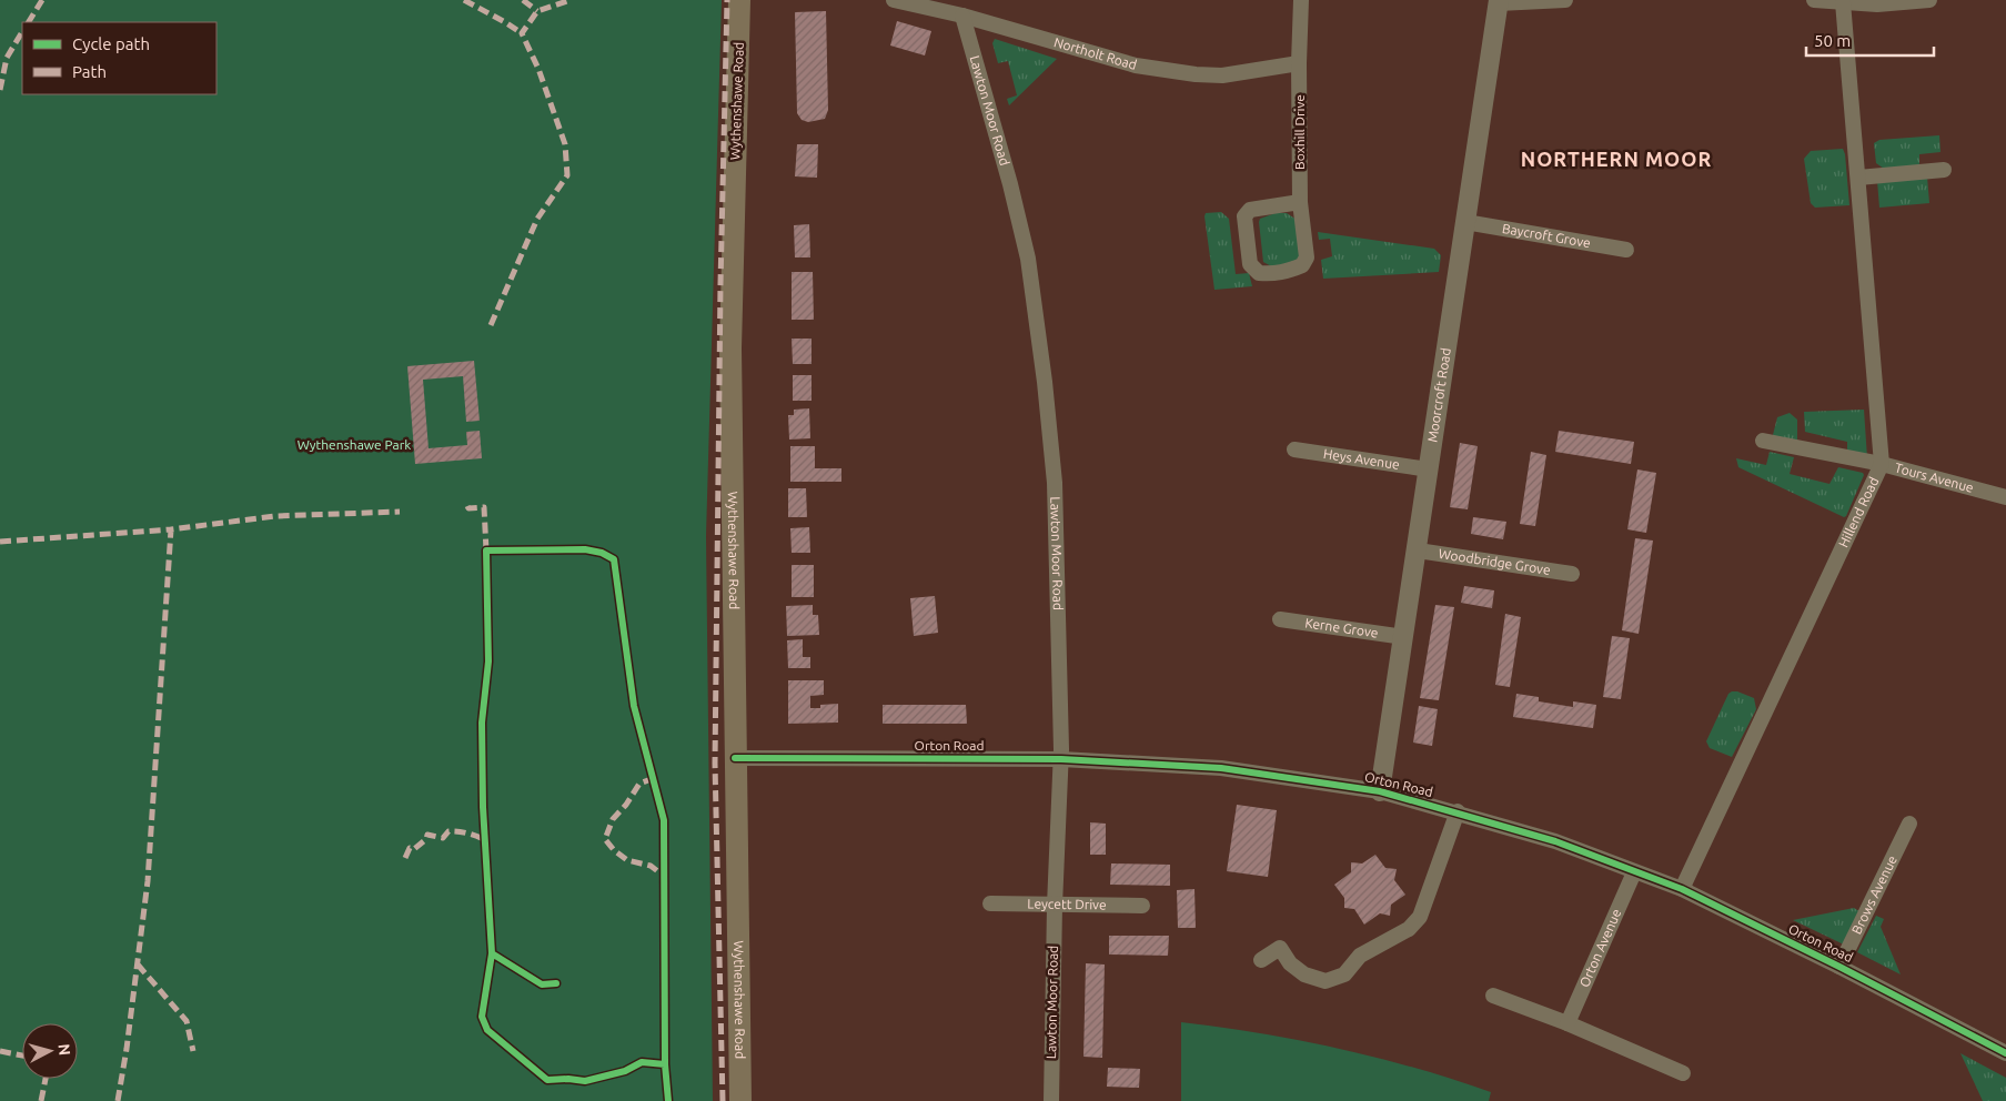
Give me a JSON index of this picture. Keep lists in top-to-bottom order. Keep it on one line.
{"streets":{"main road":["Wythenshawe Road"],"street":["Northolt Road","Lawton Moor Road","Boxhill Drive","Baycroft Grove","Moorcroft Road","Heys Avenue","Tours Avenue","Hillend Road","Woodbridge Grove","Kerne Grove","Orton Road","Brows Avenue","Leycett Drive","Orton Avenue"]},"crossings":[["Northolt Road","Lawton Moor Road"],["Northolt Road","Boxhill Drive"],["Wythenshawe Road","Orton Road"],["Lawton Moor Road","Orton Road"],["Lawton Moor Road","Leycett Drive"],["Baycroft Grove","Moorcroft Road"],["Moorcroft Road","Heys Avenue"],["Moorcroft Road","Woodbridge Grove"],["Moorcroft Road","Kerne Grove"],["Moorcroft Road","Orton Road"],["Tours Avenue","Hillend Road"],["Hillend Road","Orton Road"],["Orton Road","Brows Avenue"],["Orton Road","Orton Avenue"]],"districts":["NORTHERN MOOR"],"parks":["Wythenshawe Park"],"legend":["Cycle path","Path"],"scale_bar":"50 m","north":"right"}
